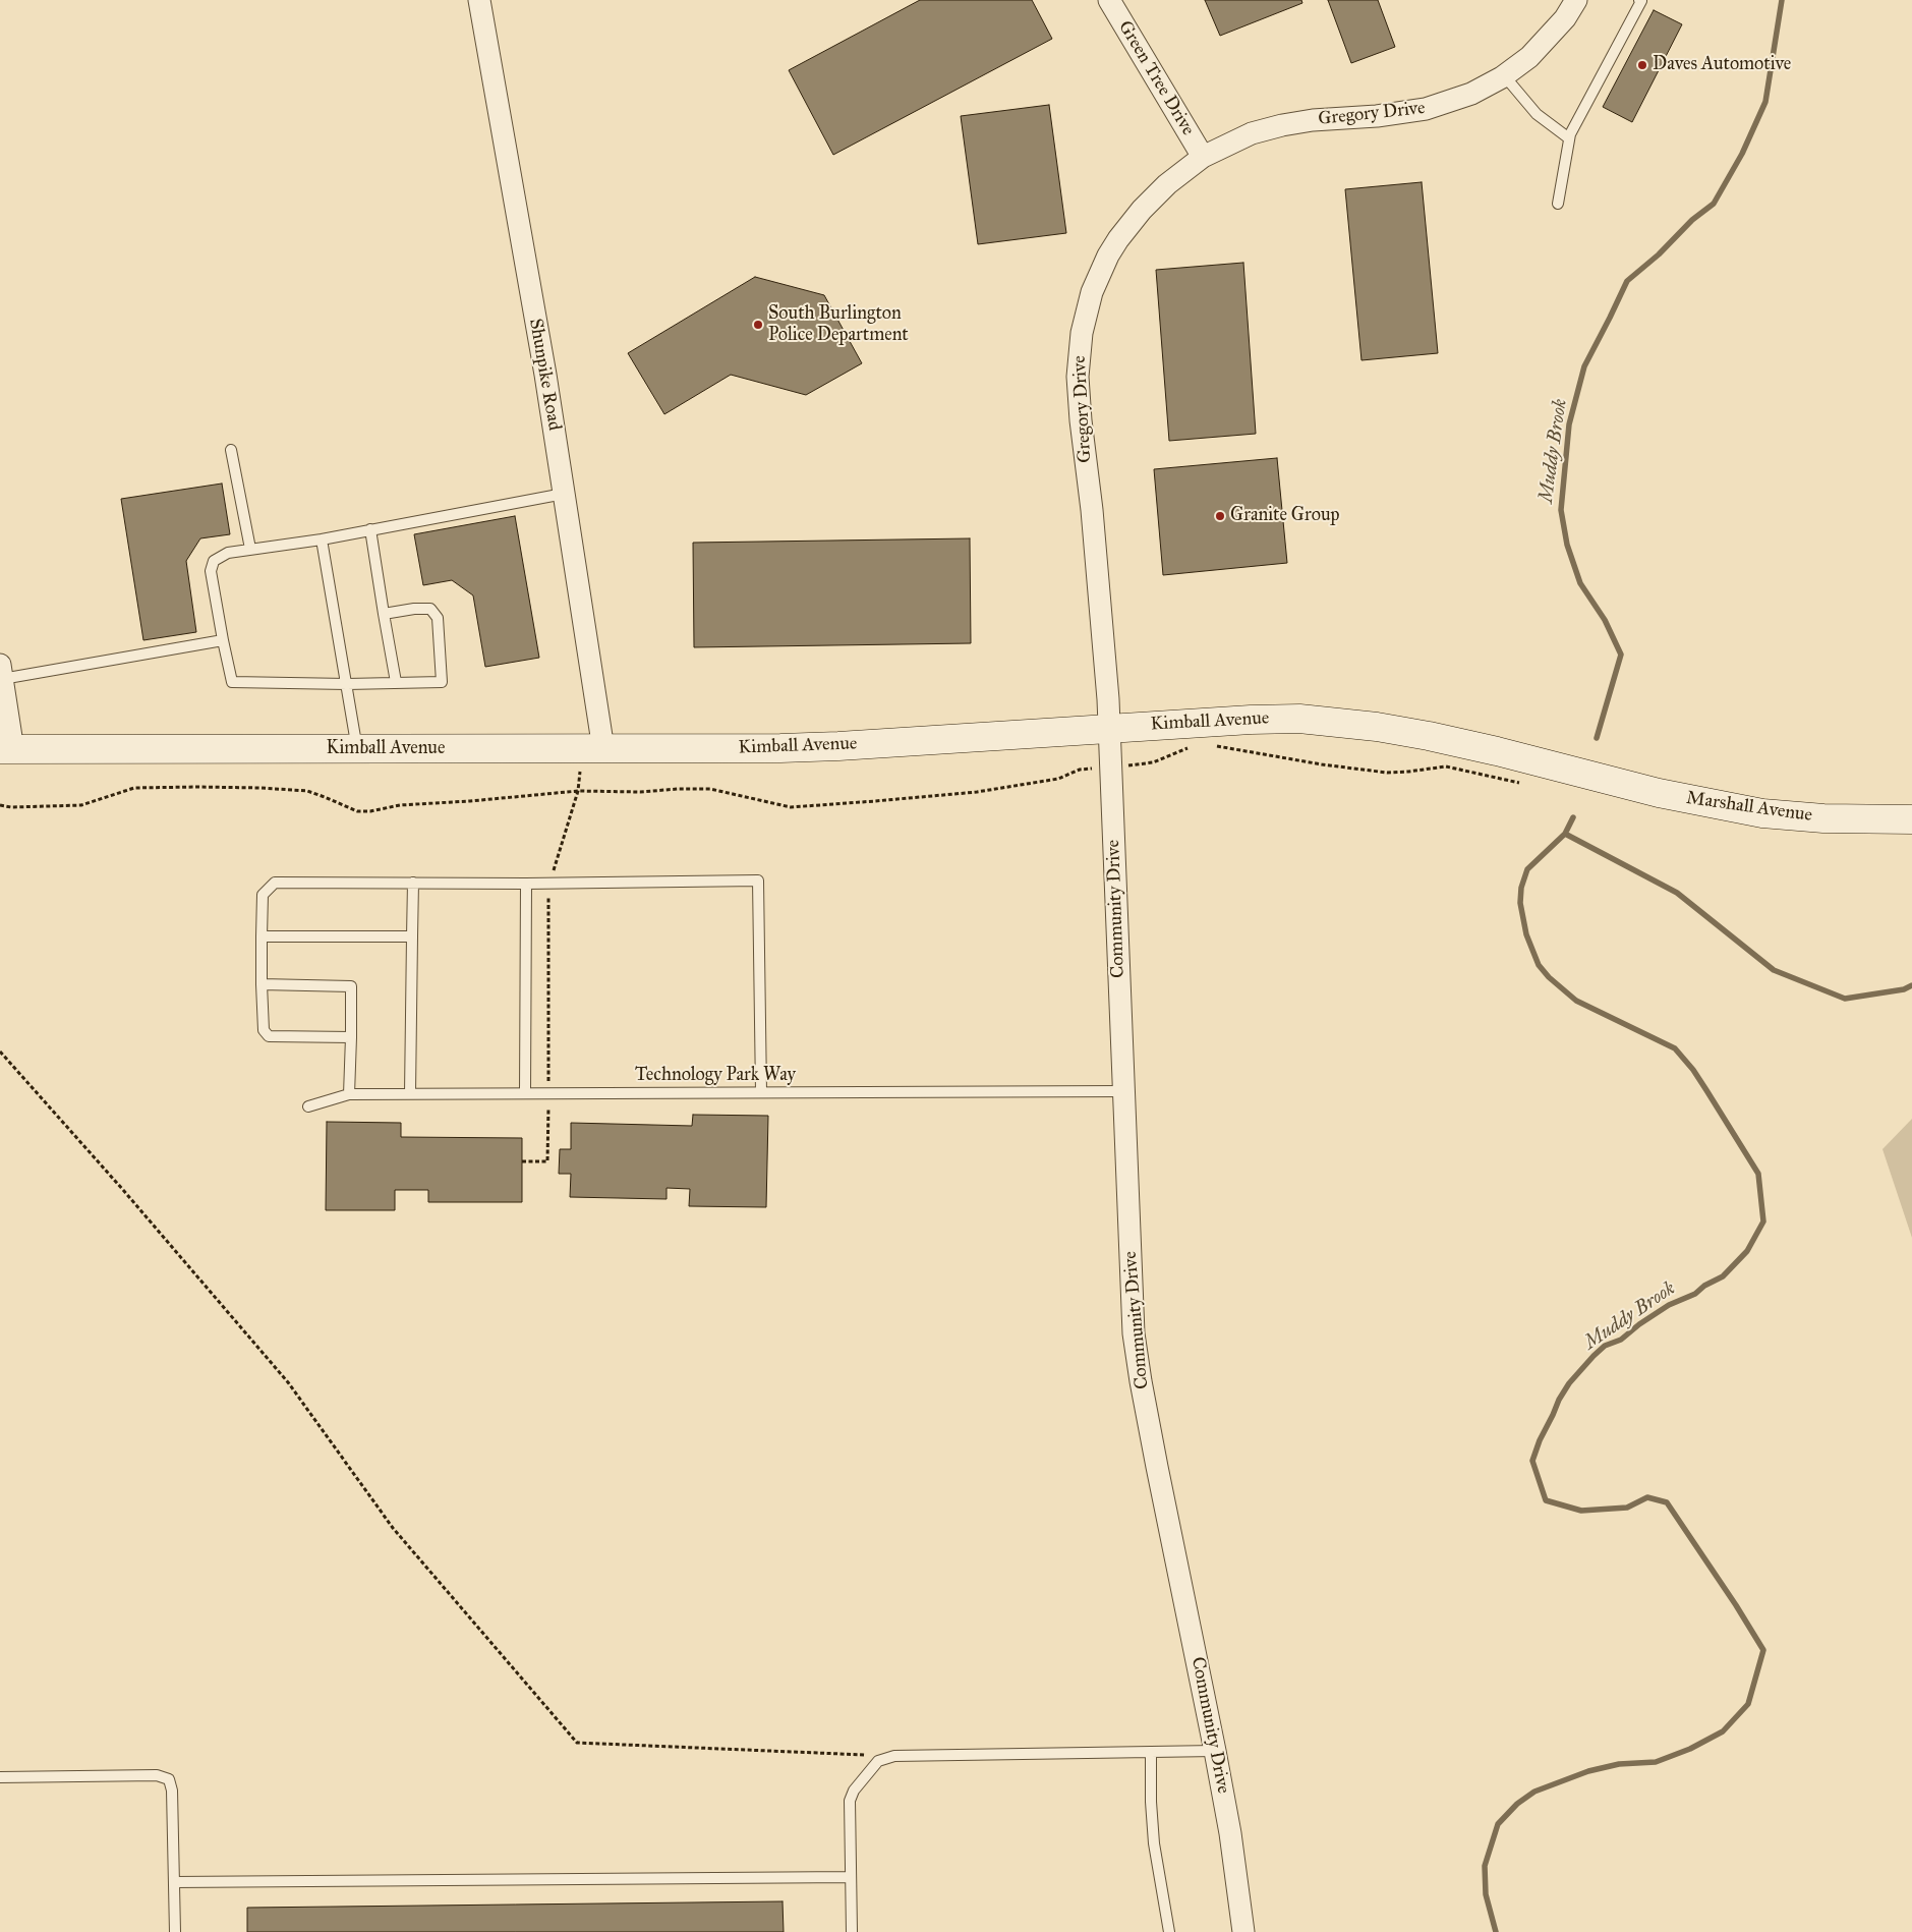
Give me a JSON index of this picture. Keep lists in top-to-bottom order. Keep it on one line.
{"streets":{"main road":["Kimball Avenue","Marshall Avenue"],"street":["Green Tree Drive","Gregory Drive","Shunpike Road","Community Drive"],"lane":["Technology Park Way"]},"crossings":[["Green Tree Drive","Gregory Drive"],["Gregory Drive","Community Drive"],["Shunpike Road","Kimball Avenue"],["Kimball Avenue","Marshall Avenue"],["Kimball Avenue","Community Drive"],["Community Drive","Technology Park Way"]],"water":["Muddy Brook"],"places":["Daves Automotive","South Burlington Police Department","Granite Group"]}
